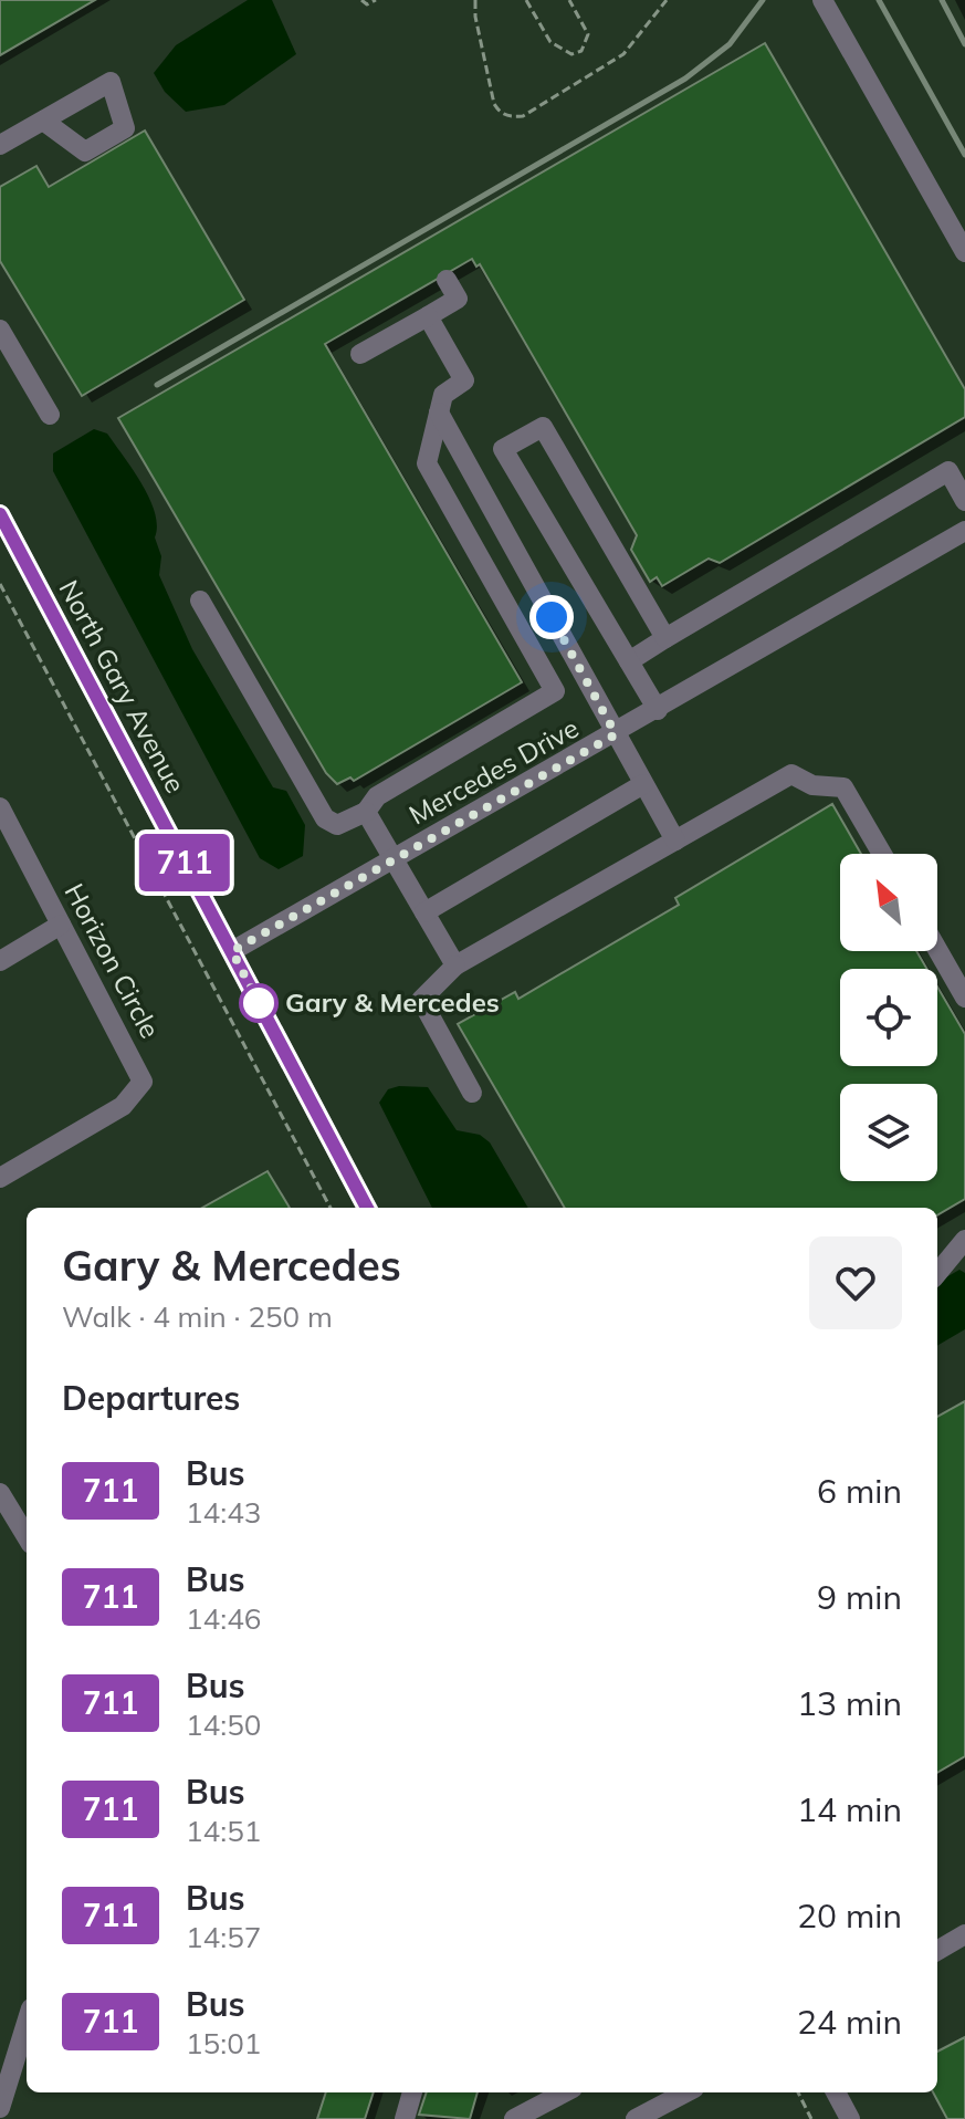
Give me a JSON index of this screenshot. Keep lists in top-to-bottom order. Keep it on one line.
{"streets":{"street":["North Gary Avenue","Mercedes Drive","Horizon Circle"]},"crossings":[["North Gary Avenue","Mercedes Drive"]],"places":["Gary & Mercedes"],"lines":["bus line 711"],"north":"top left","page":{"on_map":"711","heading":[["Gary & Mercedes","Walk · 4 min · 250 m"],"Departures"],"list":[{"mark":"711","name":"Bus","note":"14:43","value":"6 min"},{"mark":"711","name":"Bus","note":"14:46","value":"9 min"},{"mark":"711","name":"Bus","note":"14:50","value":"13 min"},{"mark":"711","name":"Bus","note":"14:51","value":"14 min"},{"mark":"711","name":"Bus","note":"14:57","value":"20 min"},{"mark":"711","name":"Bus","note":"15:01","value":"24 min"}]}}
